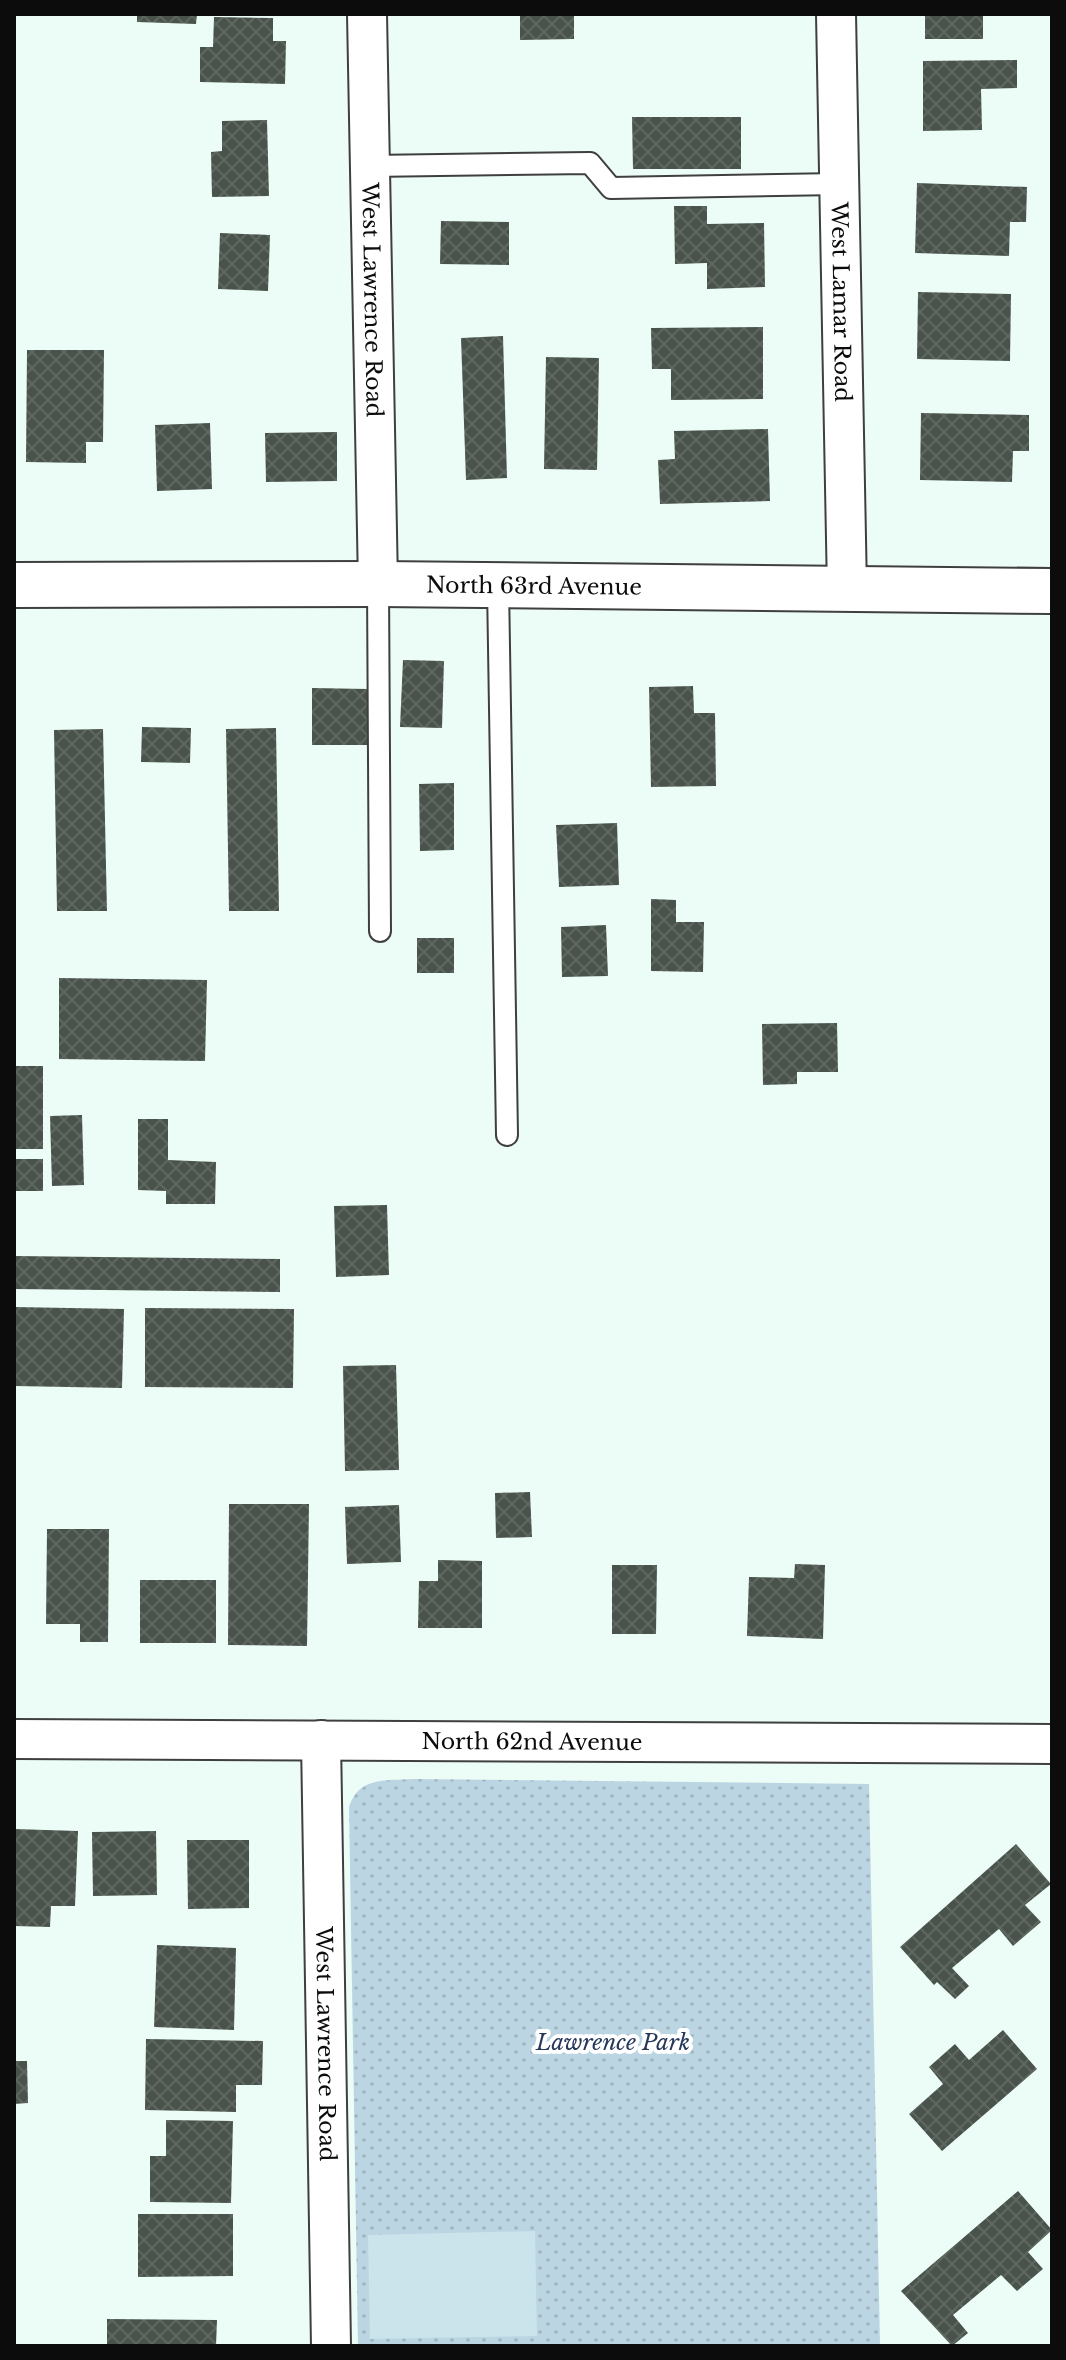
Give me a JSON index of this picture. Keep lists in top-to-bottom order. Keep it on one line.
{"streets":{"street":["West Lawrence Road","West Lamar Road","North 63rd Avenue","North 62nd Avenue"]},"crossings":[["West Lawrence Road","North 63rd Avenue"],["West Lawrence Road","North 62nd Avenue"],["West Lamar Road","North 63rd Avenue"]],"parks":["Lawrence Park"]}
